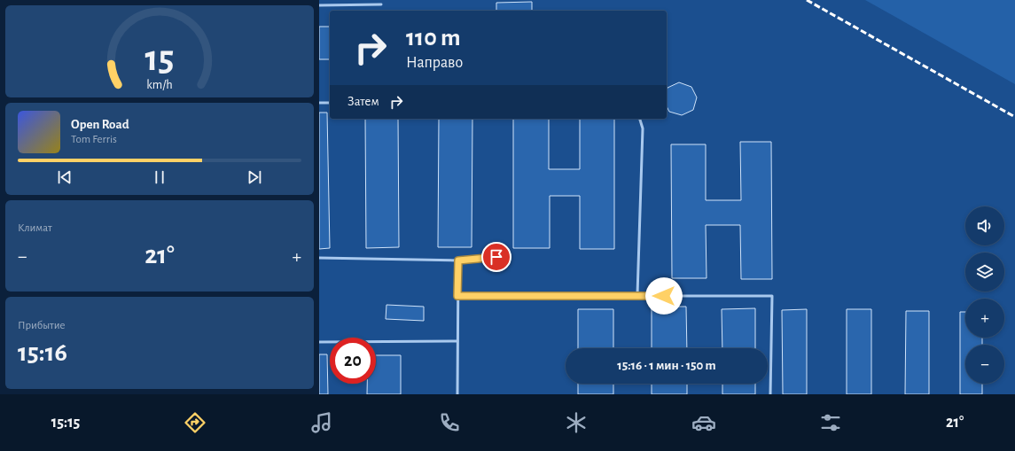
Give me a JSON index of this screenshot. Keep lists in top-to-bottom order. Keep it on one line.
{"page":{"turn":["110 m","Направо"],"then":"Затем","song":["Open Road","Tom Ferris"],"tile":["Климат",["Прибытие","15:16"]],"map_buttons":["+","−"],"heat":["−","21°","+"],"limit":"20","trip":"15:16 · 1 мин · 150 m","tabs":["15:15","21°"],"gauge":["15","km/h"]}}
